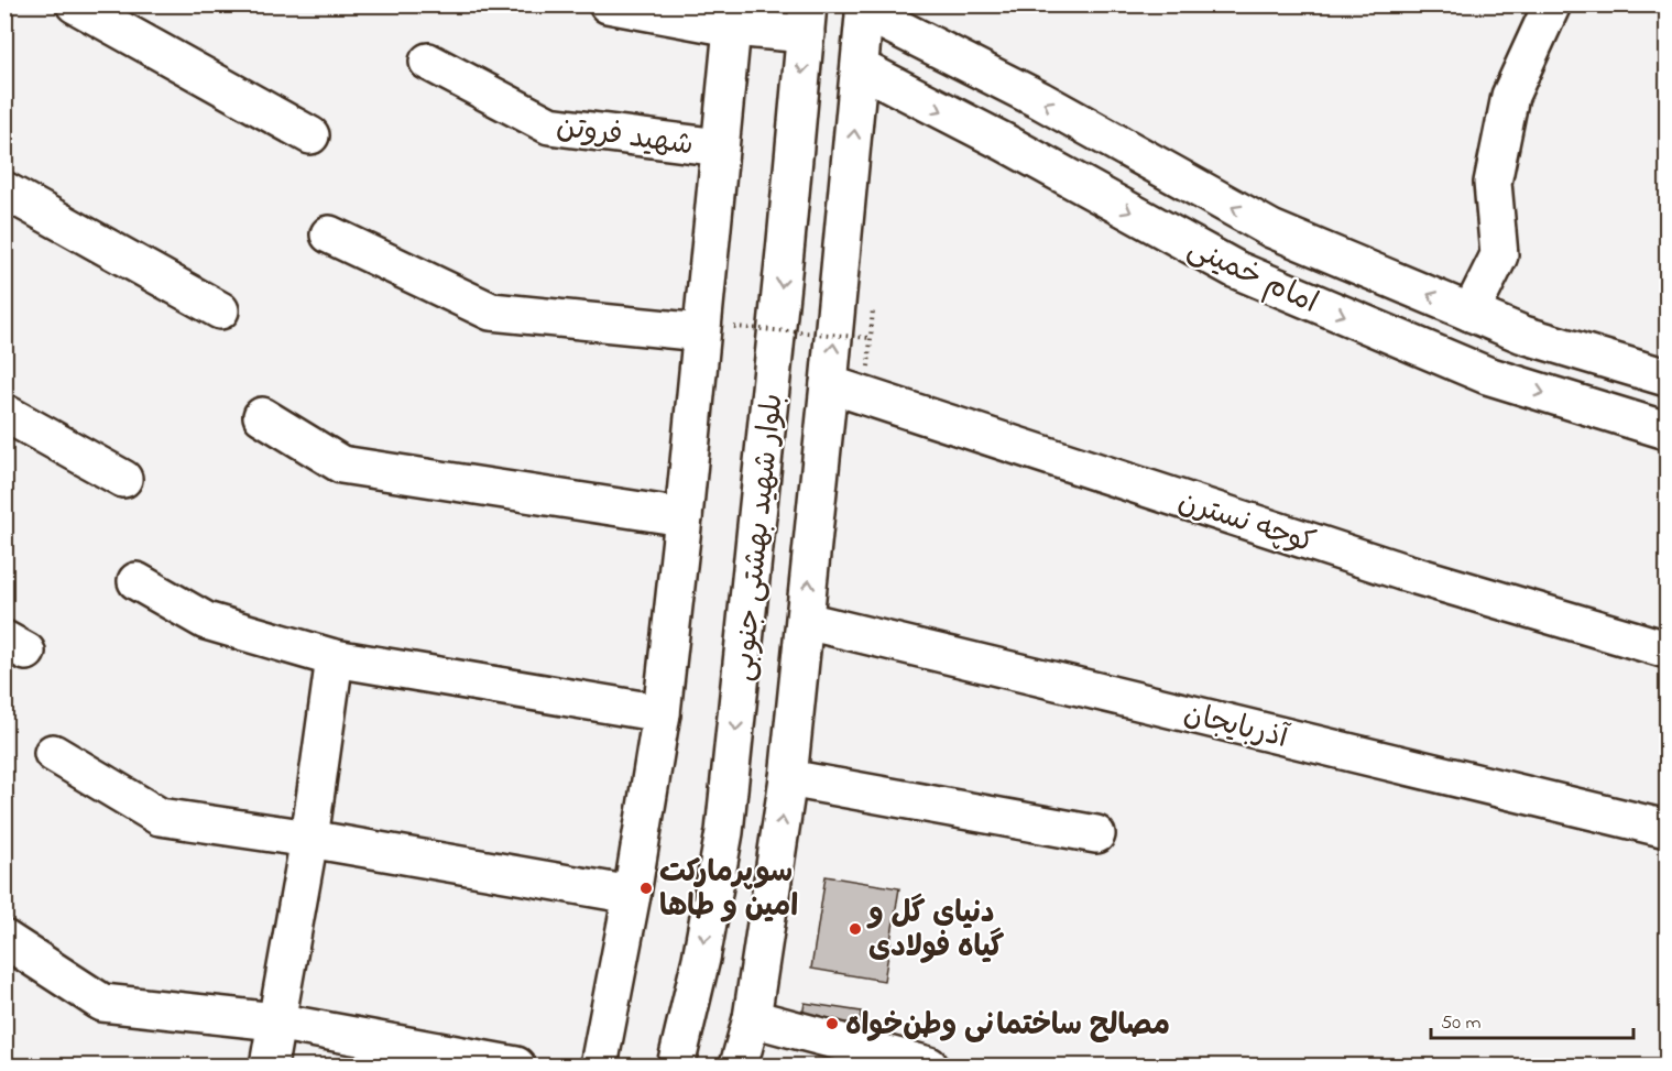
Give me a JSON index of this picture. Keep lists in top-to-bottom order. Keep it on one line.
{"streets":{"street":["شهید فروتن","امام خمینی","کوچه نسترن","بلوار شهید بهشتی جنوبی","آذربایجان"]},"crossings":[["امام خمینی","بلوار شهید بهشتی جنوبی"],["کوچه نسترن","بلوار شهید بهشتی جنوبی"],["بلوار شهید بهشتی جنوبی","آذربایجان"]],"places":["سوپرمارکت امین و طاها","دنیای گل و گیاه فولادی","مصالح ساختمانی وطن‌خواه"],"scale_bar":"50 m"}
